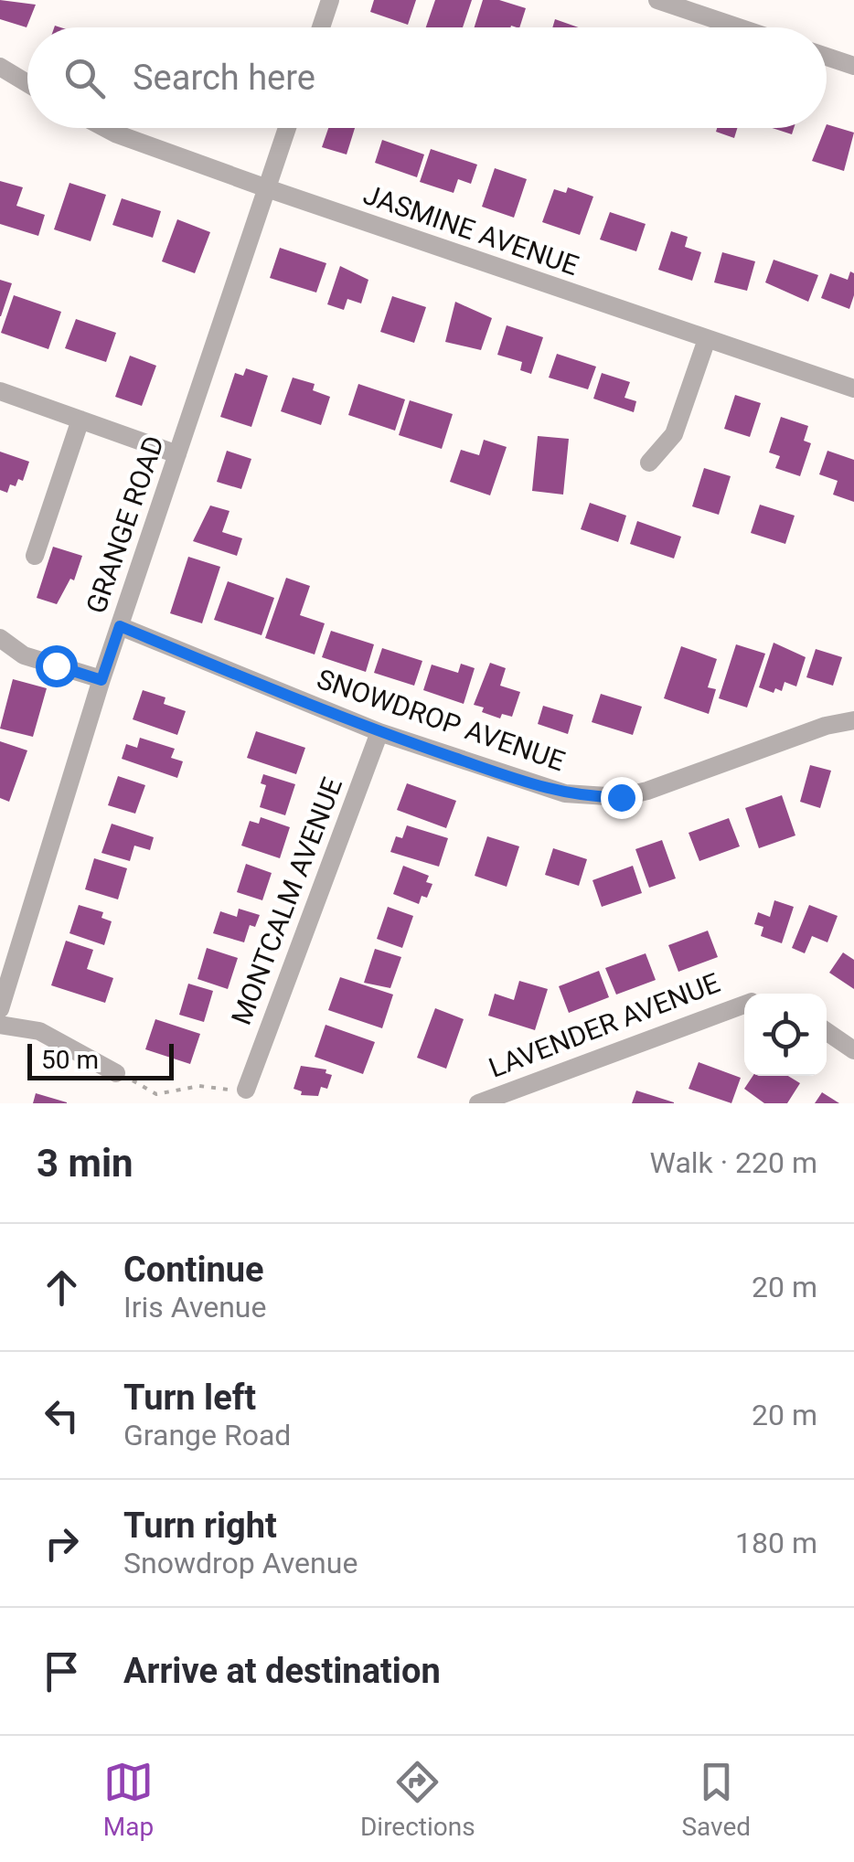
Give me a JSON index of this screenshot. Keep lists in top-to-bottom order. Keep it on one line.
{"streets":{"street":["JASMINE AVENUE","GRANGE ROAD","SNOWDROP AVENUE","MONTCALM AVENUE","LAVENDER AVENUE"]},"crossings":[["JASMINE AVENUE","GRANGE ROAD"],["GRANGE ROAD","SNOWDROP AVENUE"],["SNOWDROP AVENUE","MONTCALM AVENUE"]],"scale_bar":"50 m","page":{"search":"Search here","scale":"50 m","heading":["3 min","Walk · 220 m"],"list":[["Continue","Iris Avenue","20 m"],["Turn left","Grange Road","20 m"],["Turn right","Snowdrop Avenue","180 m"],"Arrive at destination"],"nav":["Map","Directions","Saved"]}}
